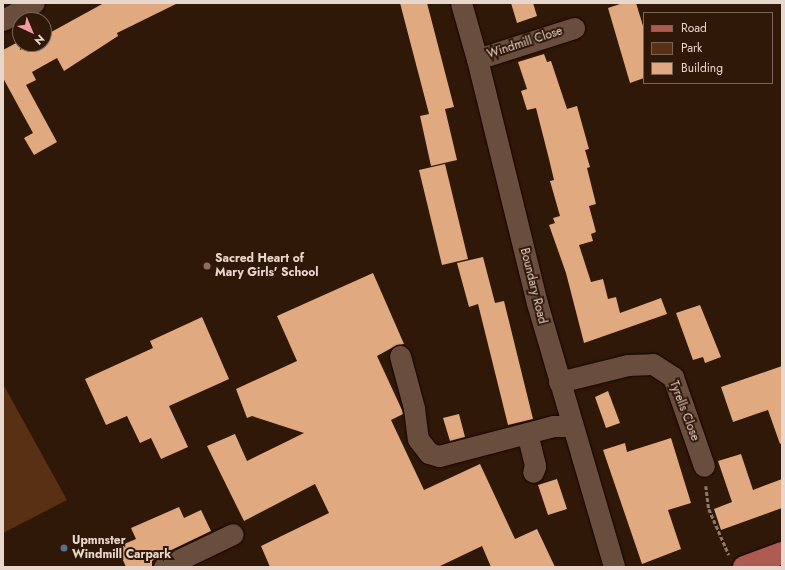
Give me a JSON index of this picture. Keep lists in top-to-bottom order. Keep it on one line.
{"streets":{"street":["Windmill Close","Boundary Road","Tyrells Close"]},"crossings":[["Windmill Close","Boundary Road"],["Boundary Road","Tyrells Close"]],"places":["Sacred Heart of Mary Girls' School","Upmnster Windmill Carpark"],"legend":["Road","Park","Building"],"north":"bottom right"}
